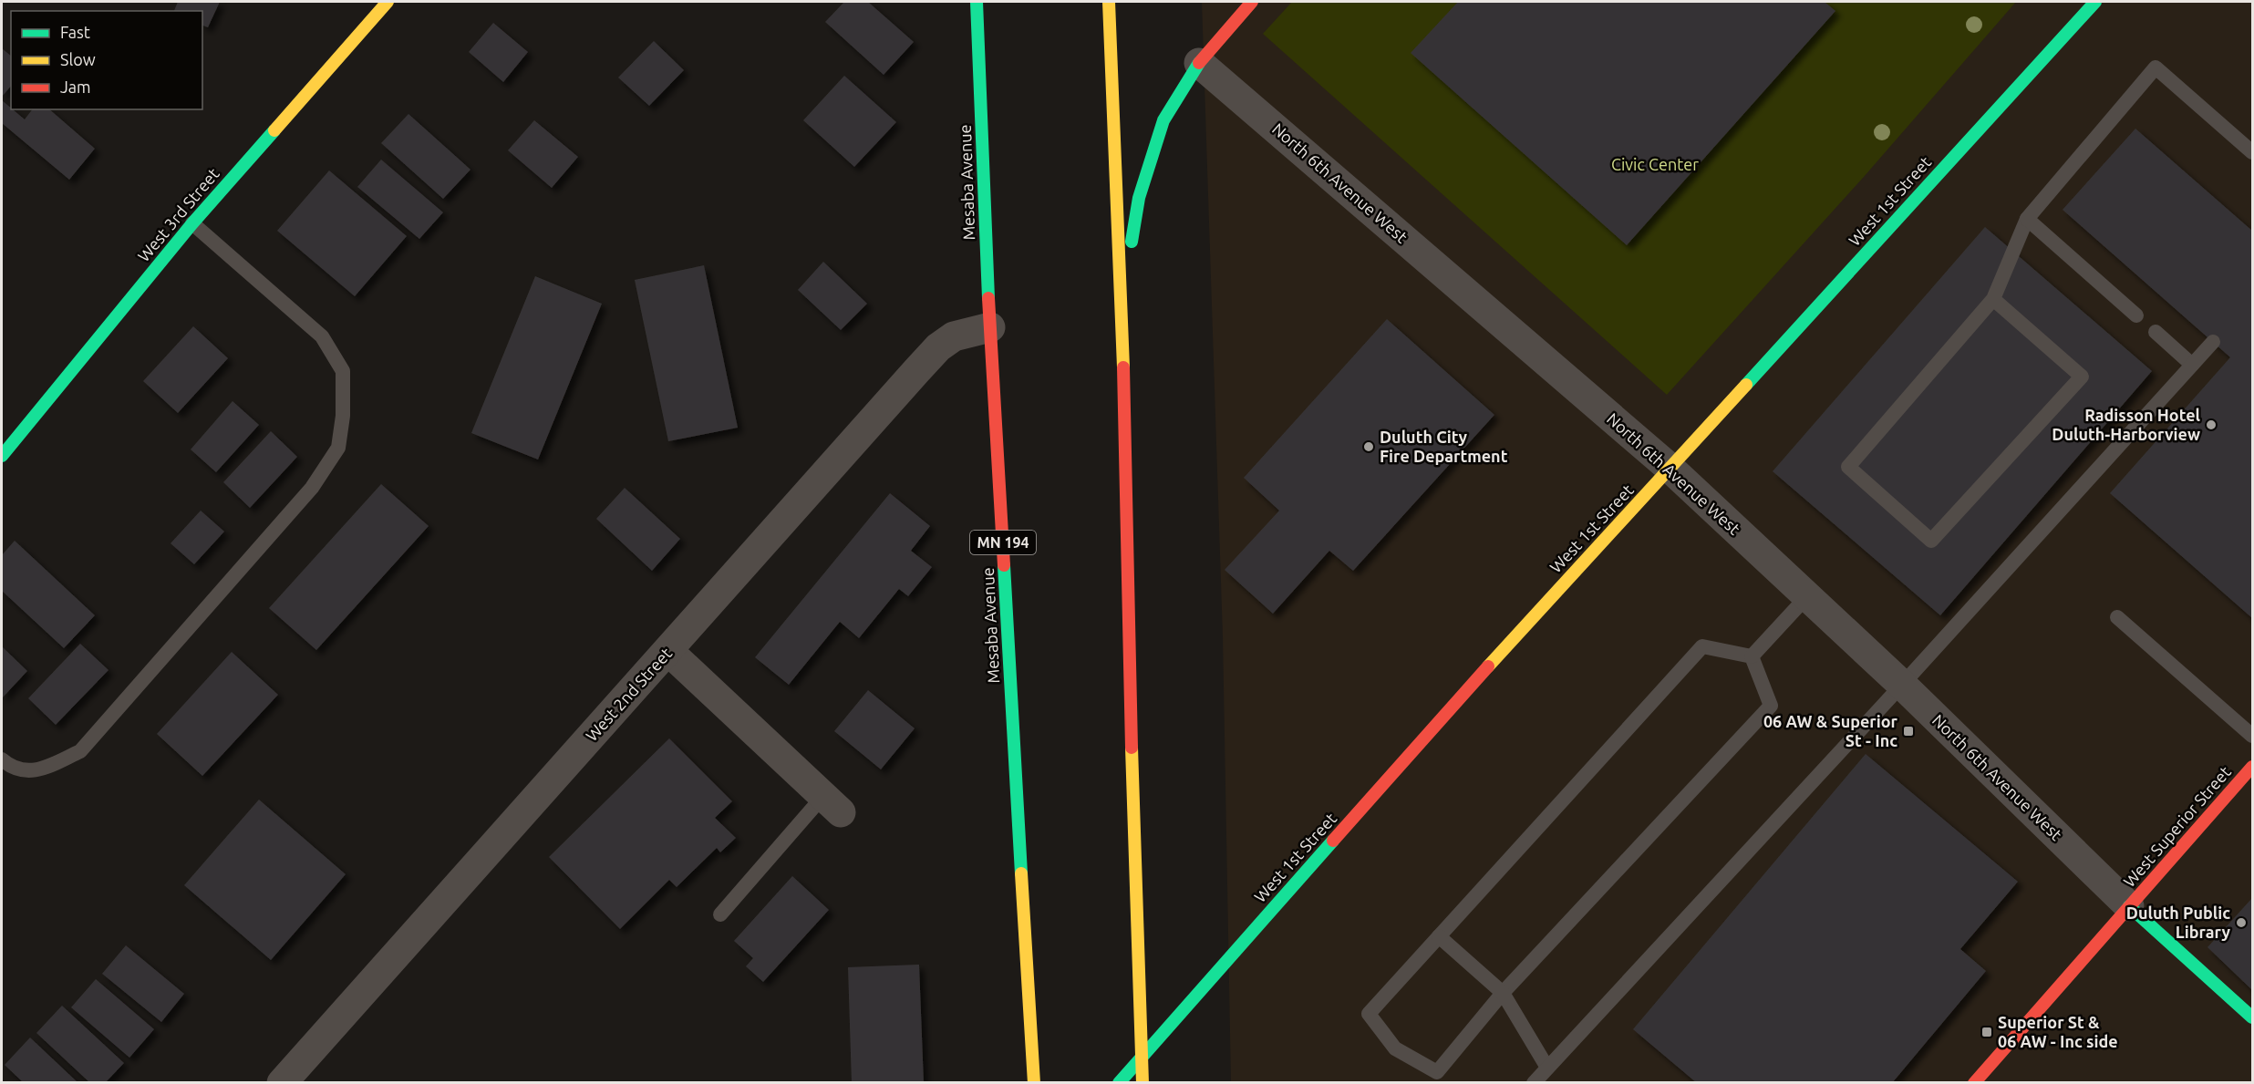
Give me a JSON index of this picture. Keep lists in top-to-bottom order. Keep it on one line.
{"streets":{"main road":["Mesaba Avenue","West 1st Street","West 3rd Street","MN 194","West Superior Street"],"street":["North 6th Avenue West","West 2nd Street"]},"crossings":[["Mesaba Avenue","West 2nd Street"],["North 6th Avenue West","West 1st Street"],["North 6th Avenue West","West Superior Street"]],"parks":["Civic Center"],"places":{"other":["Radisson Hotel Duluth-Harborview","Duluth City Fire Department","Duluth Public Library"],"transit":["06 AW & Superior St - Inc","Superior St & 06 AW - Inc side"]},"legend":["Fast","Slow","Jam"]}
